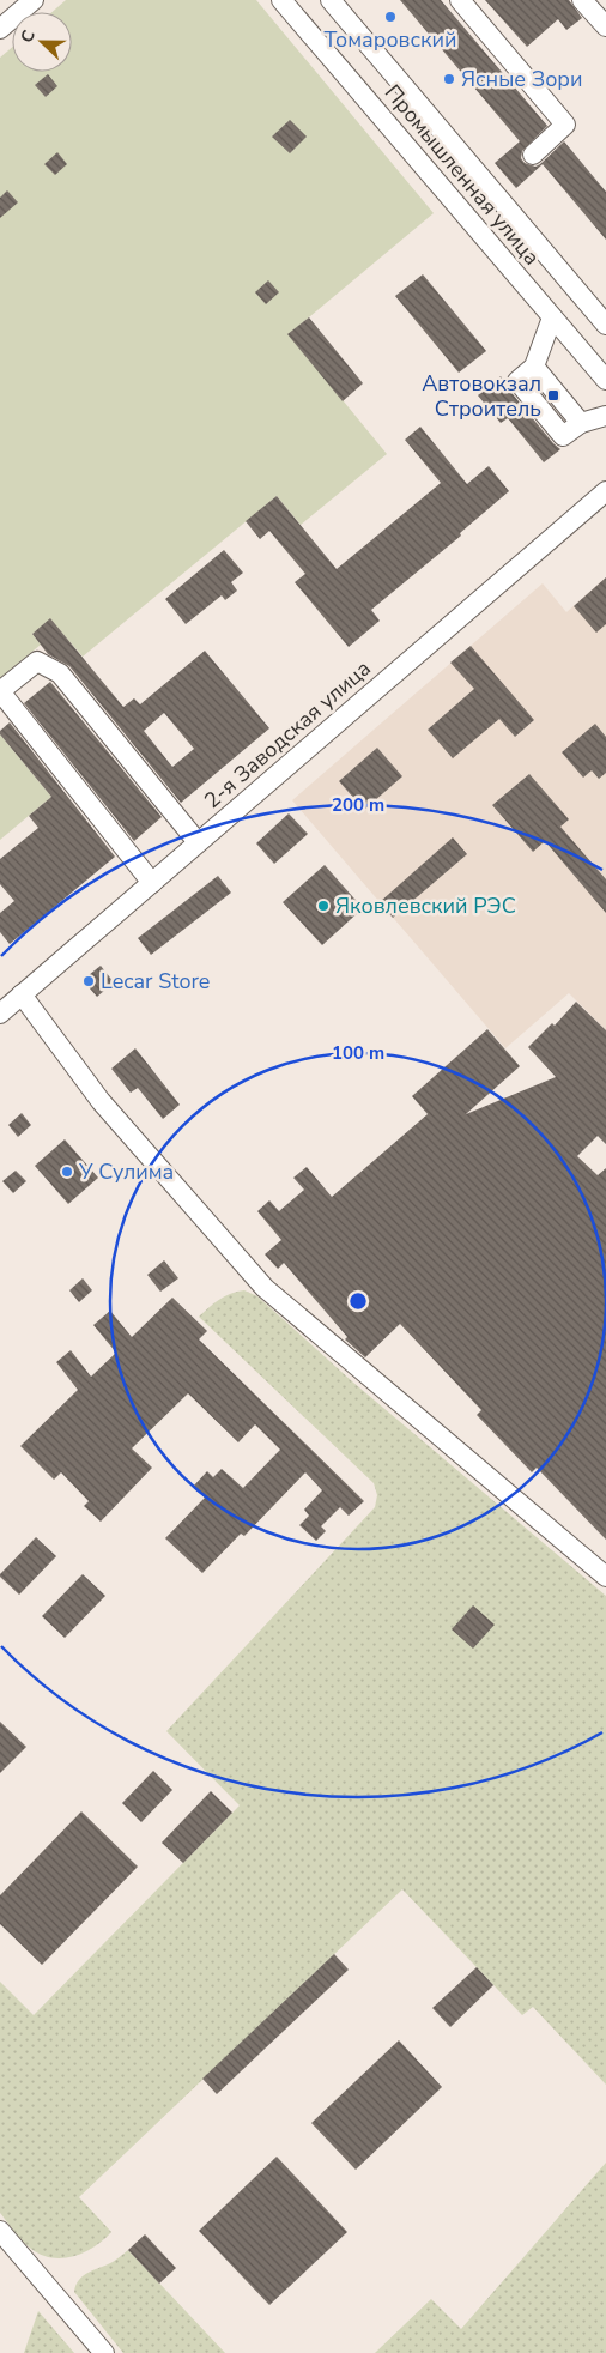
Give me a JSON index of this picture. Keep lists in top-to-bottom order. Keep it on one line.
{"streets":{"street":["Промышленная улица","2-я Заводская улица"]},"places":{"other":["Томаровский","Ясные Зори","Яковлевский РЭС","Lecar Store","У Сулима"],"transit":["Автовокзал Строитель"]},"north":"left","rings":["200 m","100 m"]}
